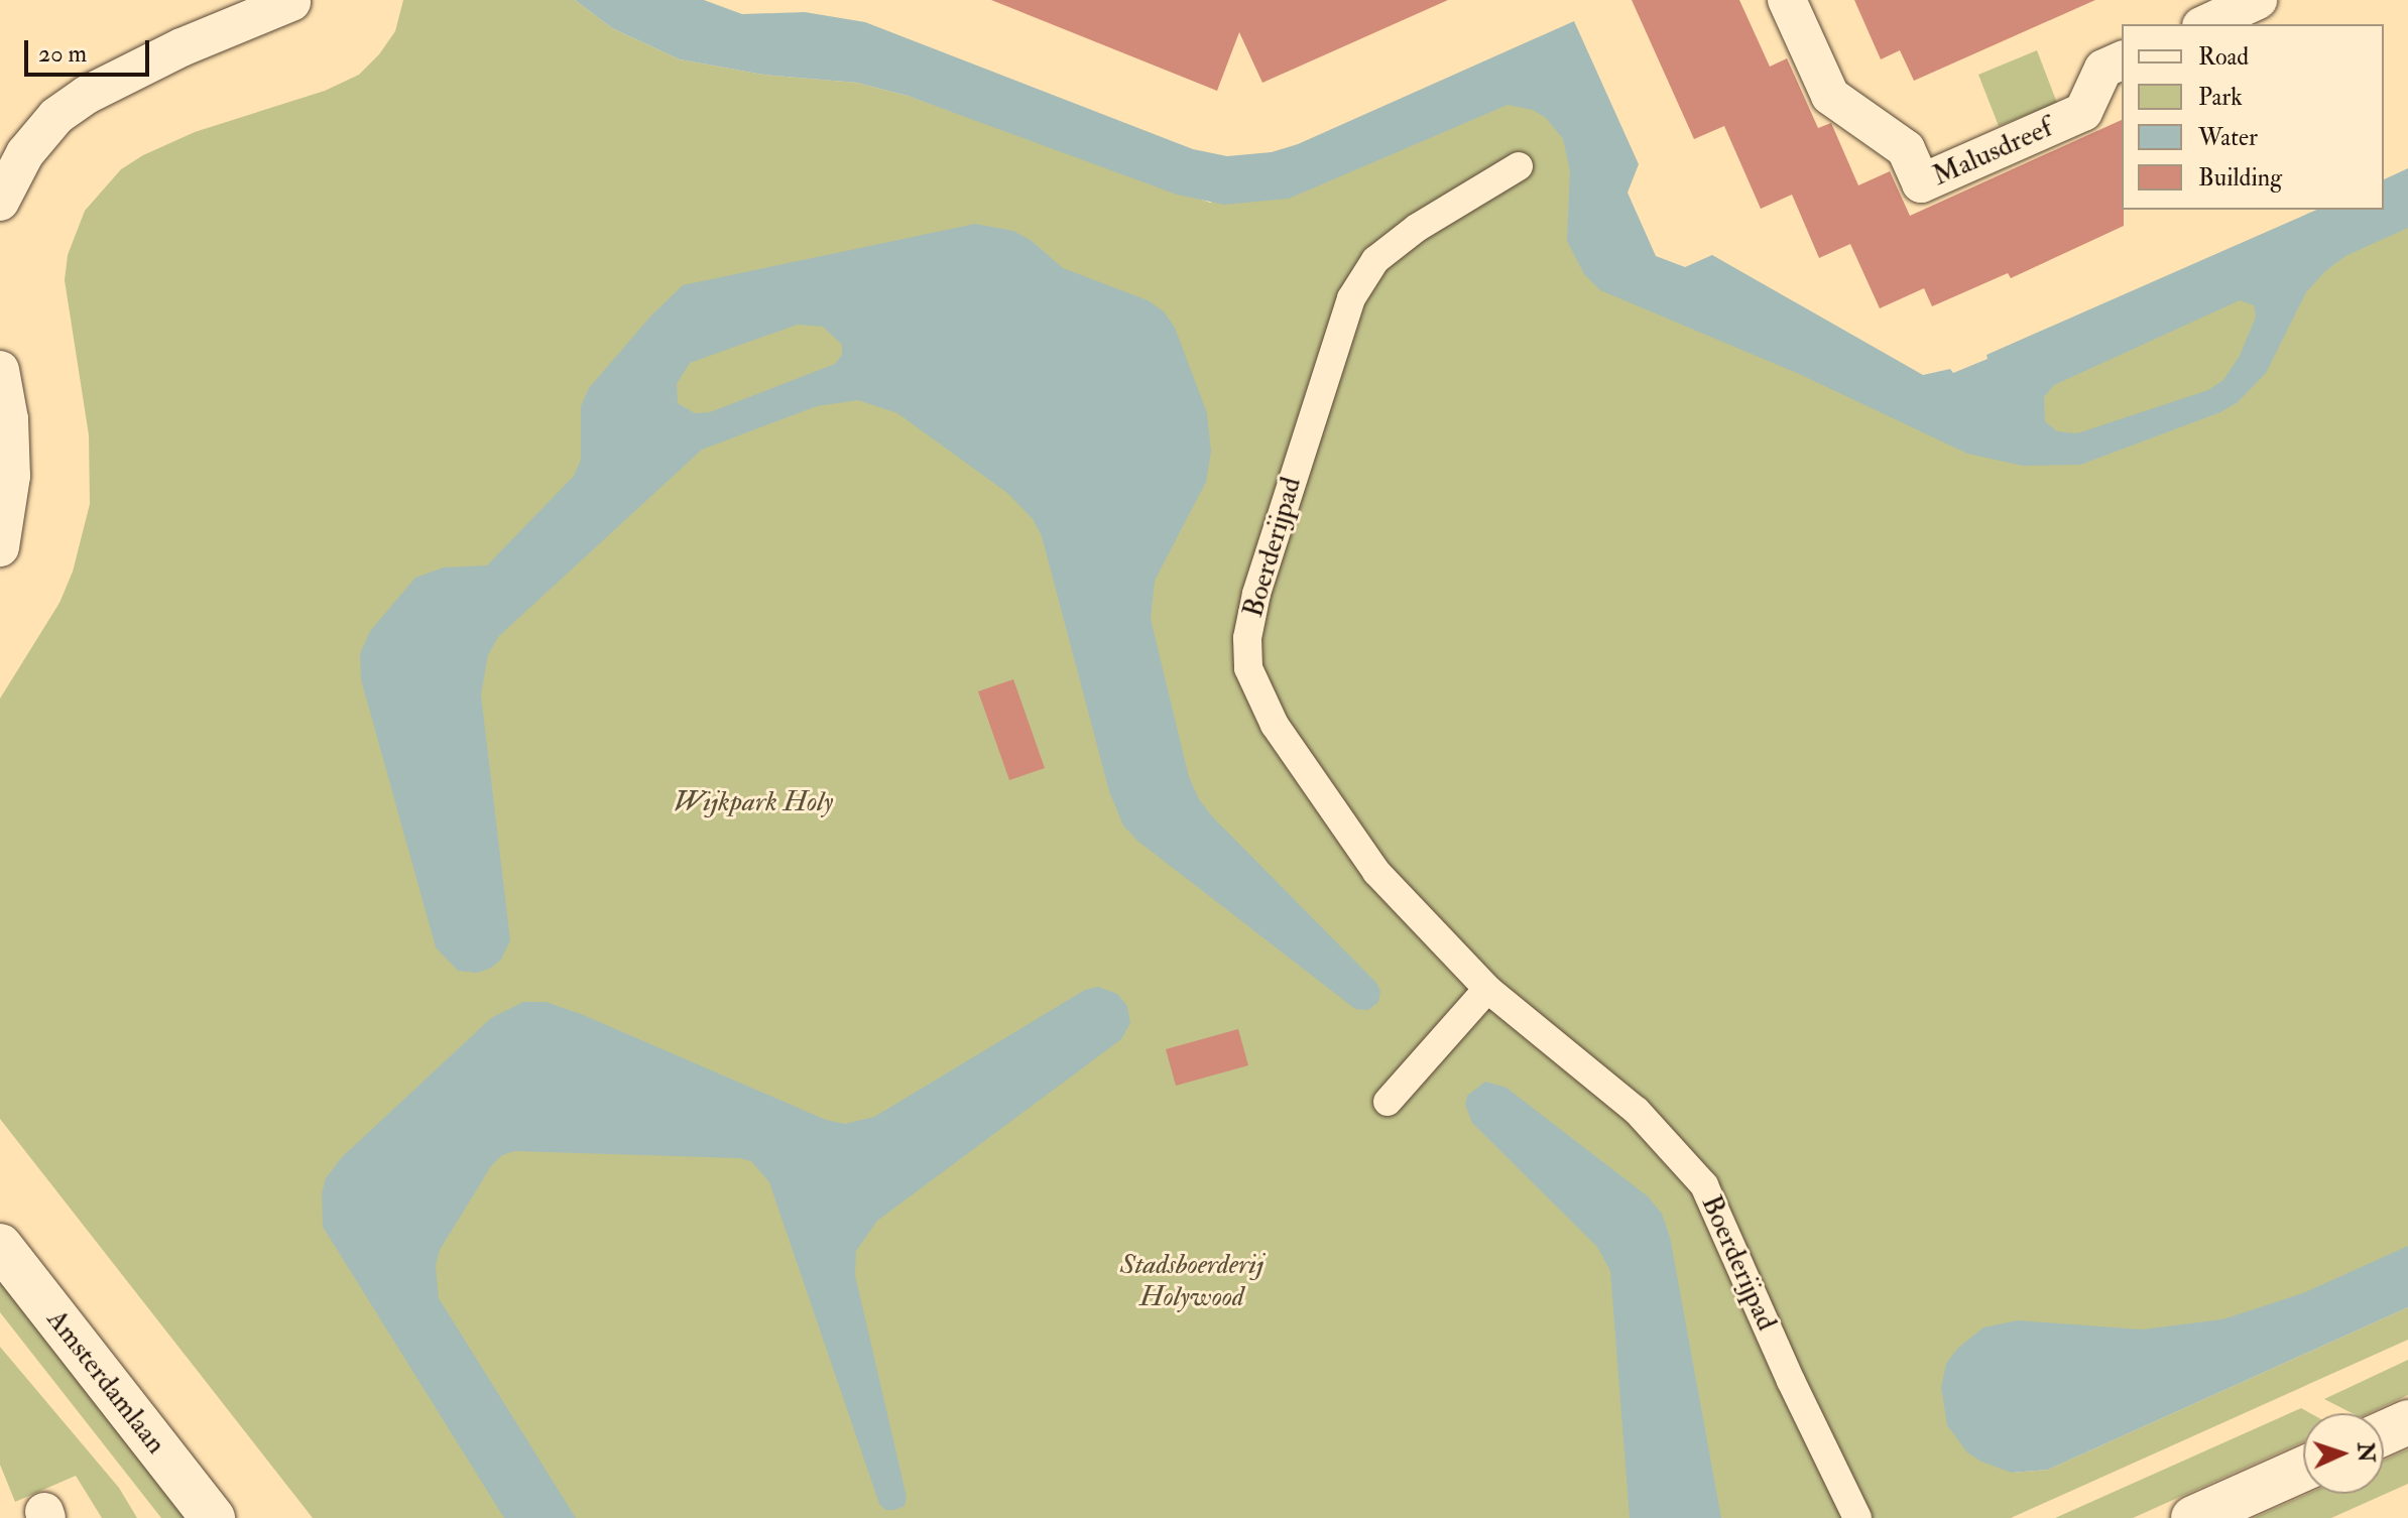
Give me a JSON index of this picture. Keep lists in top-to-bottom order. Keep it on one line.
{"streets":{"street":["Malusdreef","Boerderijpad","Amsterdamlaan"]},"parks":["Wijkpark Holy","Stadsboerderij Holywood"],"legend":["Road","Park","Water","Building"],"scale_bar":"20 m","north":"right"}
